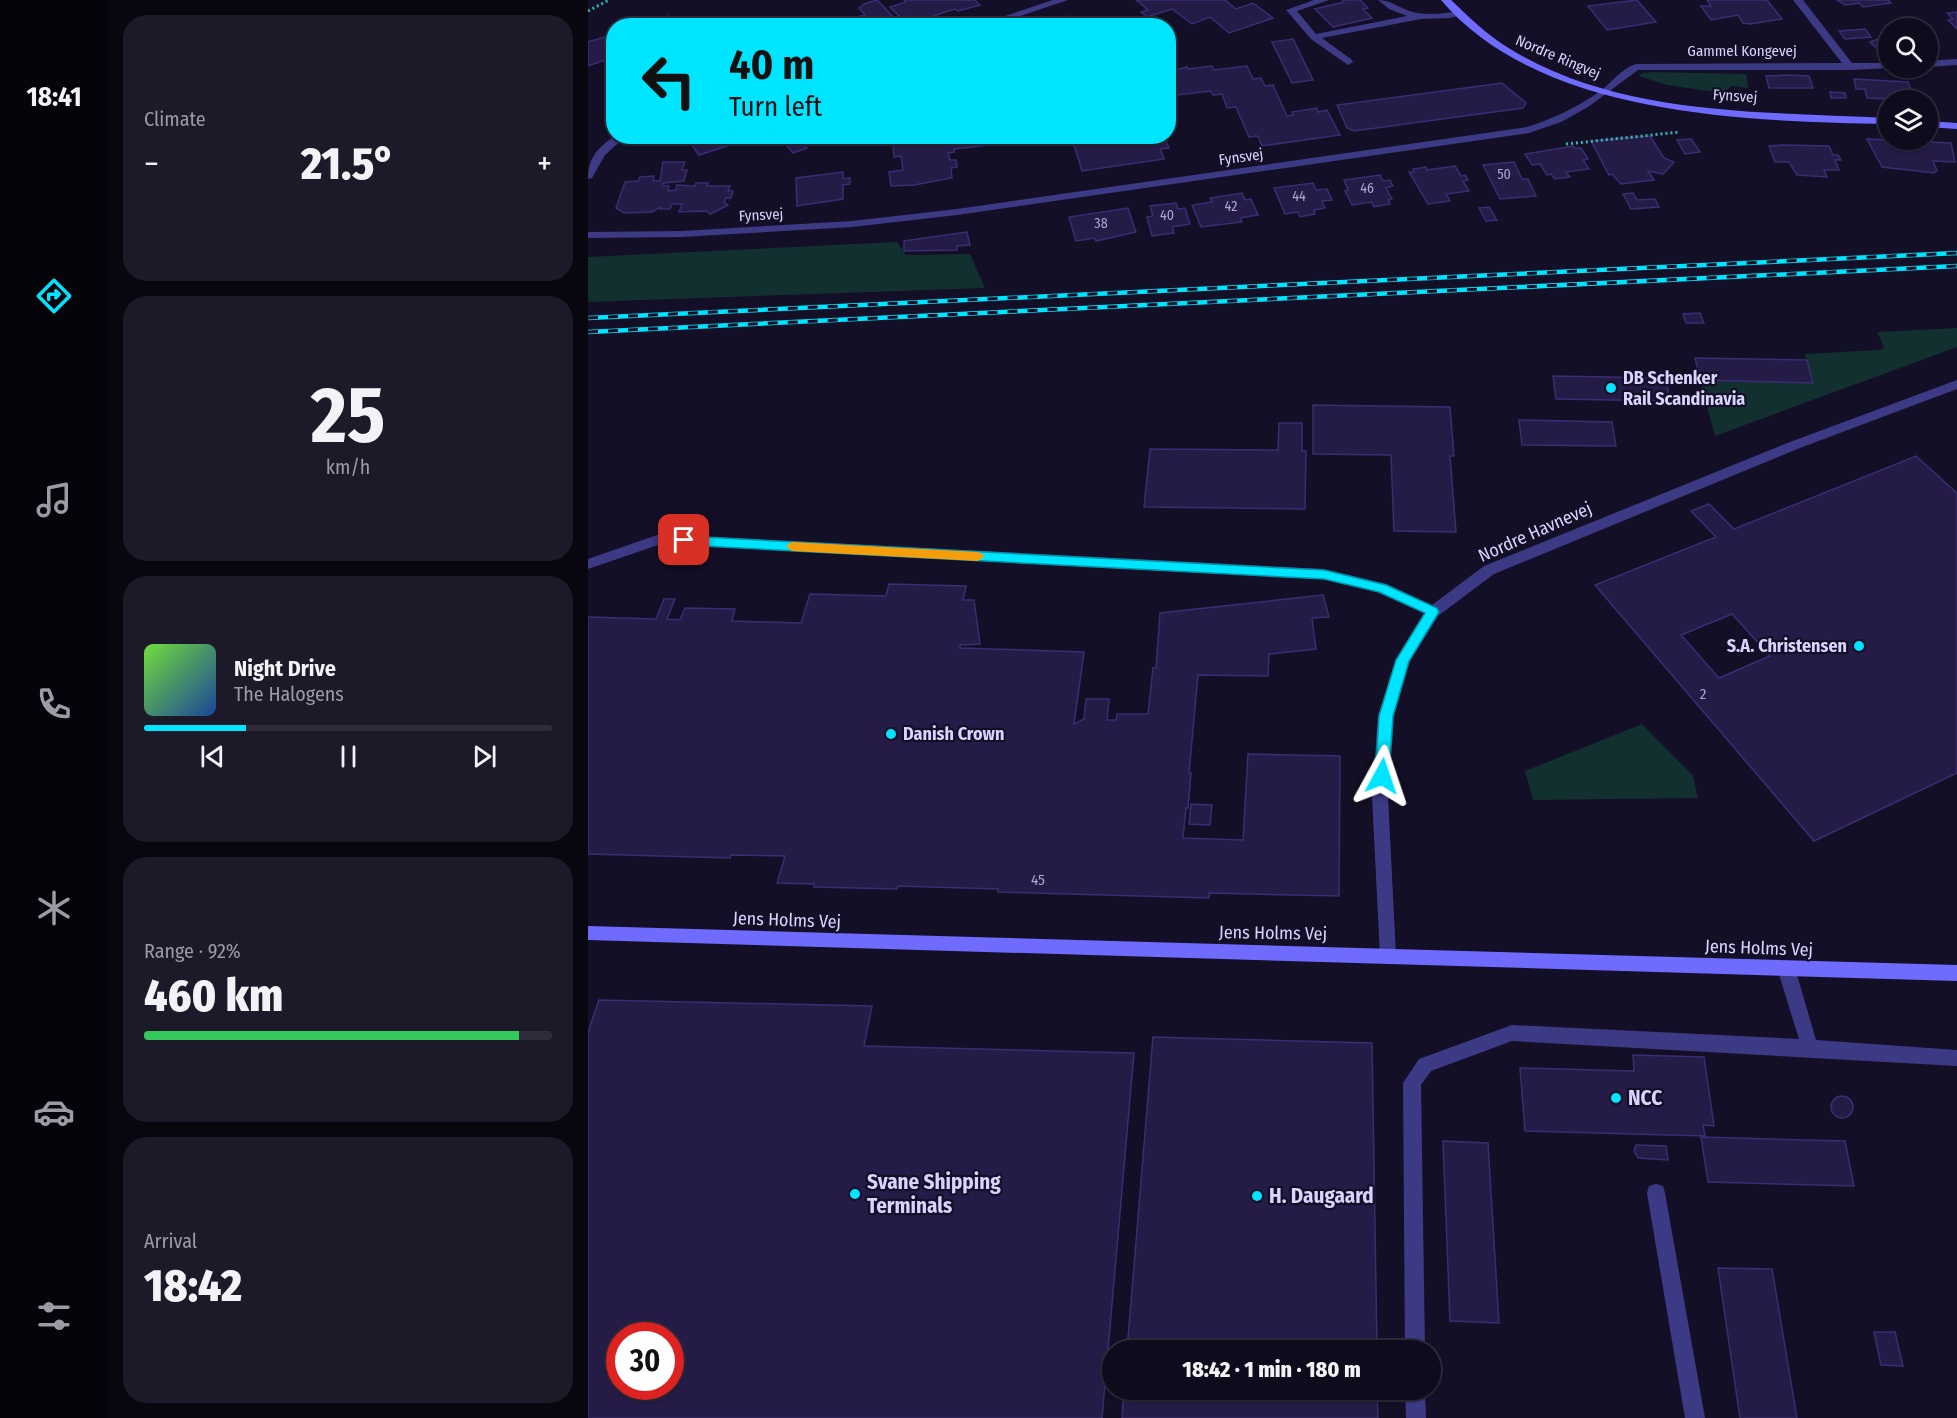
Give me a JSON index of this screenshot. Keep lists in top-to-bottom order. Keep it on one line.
{"streets":{"main road":["Nordre Ringvej","Fynsvej","Jens Holms Vej"],"street":["Gammel Kongevej","Nordre Havnevej"]},"crossings":[["Gammel Kongevej","Nordre Ringvej"],["Gammel Kongevej","Fynsvej"],["Nordre Ringvej","Fynsvej"],["Nordre Havnevej","Jens Holms Vej"]],"places":["DB Schenker Rail Scandinavia","S.A. Christensen","Danish Crown","NCC","Svane Shipping Terminals","H. Daugaard"],"house_numbers":["50","46","44","42","40","38","2","45"],"page":{"tabs":"18:41","tile":["Climate",["25","km/h"],["Range · 92%","460 km"],["Arrival","18:42"]],"turn":["40 m","Turn left"],"heat":["−","21.5°","+"],"song":["Night Drive","The Halogens"],"limit":"30","trip":"18:42 · 1 min · 180 m"}}
